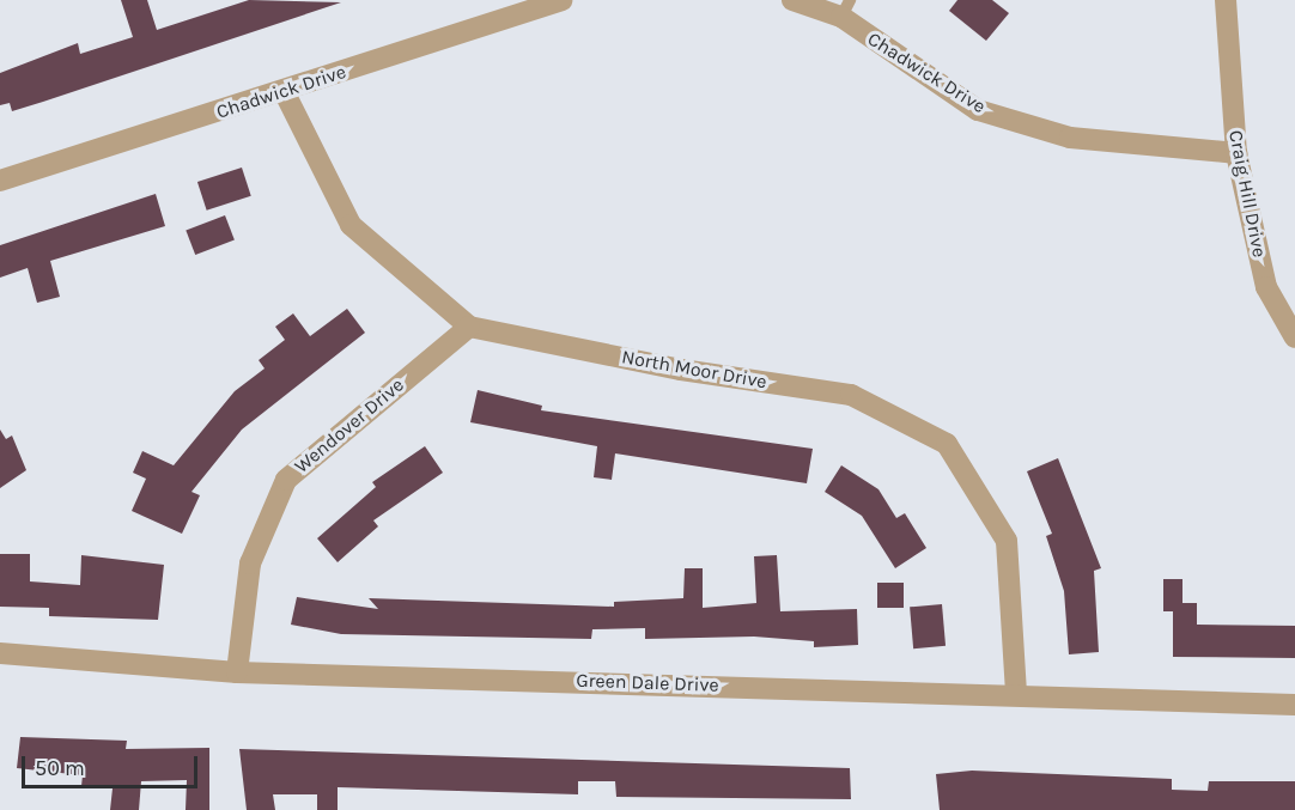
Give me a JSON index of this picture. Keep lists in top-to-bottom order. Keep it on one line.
{"streets":{"street":["Chadwick Drive","Craig Hill Drive","North Moor Drive","Wendover Drive","Green Dale Drive"]},"crossings":[["Chadwick Drive","Craig Hill Drive"],["Chadwick Drive","North Moor Drive"],["North Moor Drive","Wendover Drive"],["North Moor Drive","Green Dale Drive"],["Wendover Drive","Green Dale Drive"]],"scale_bar":"50 m"}
